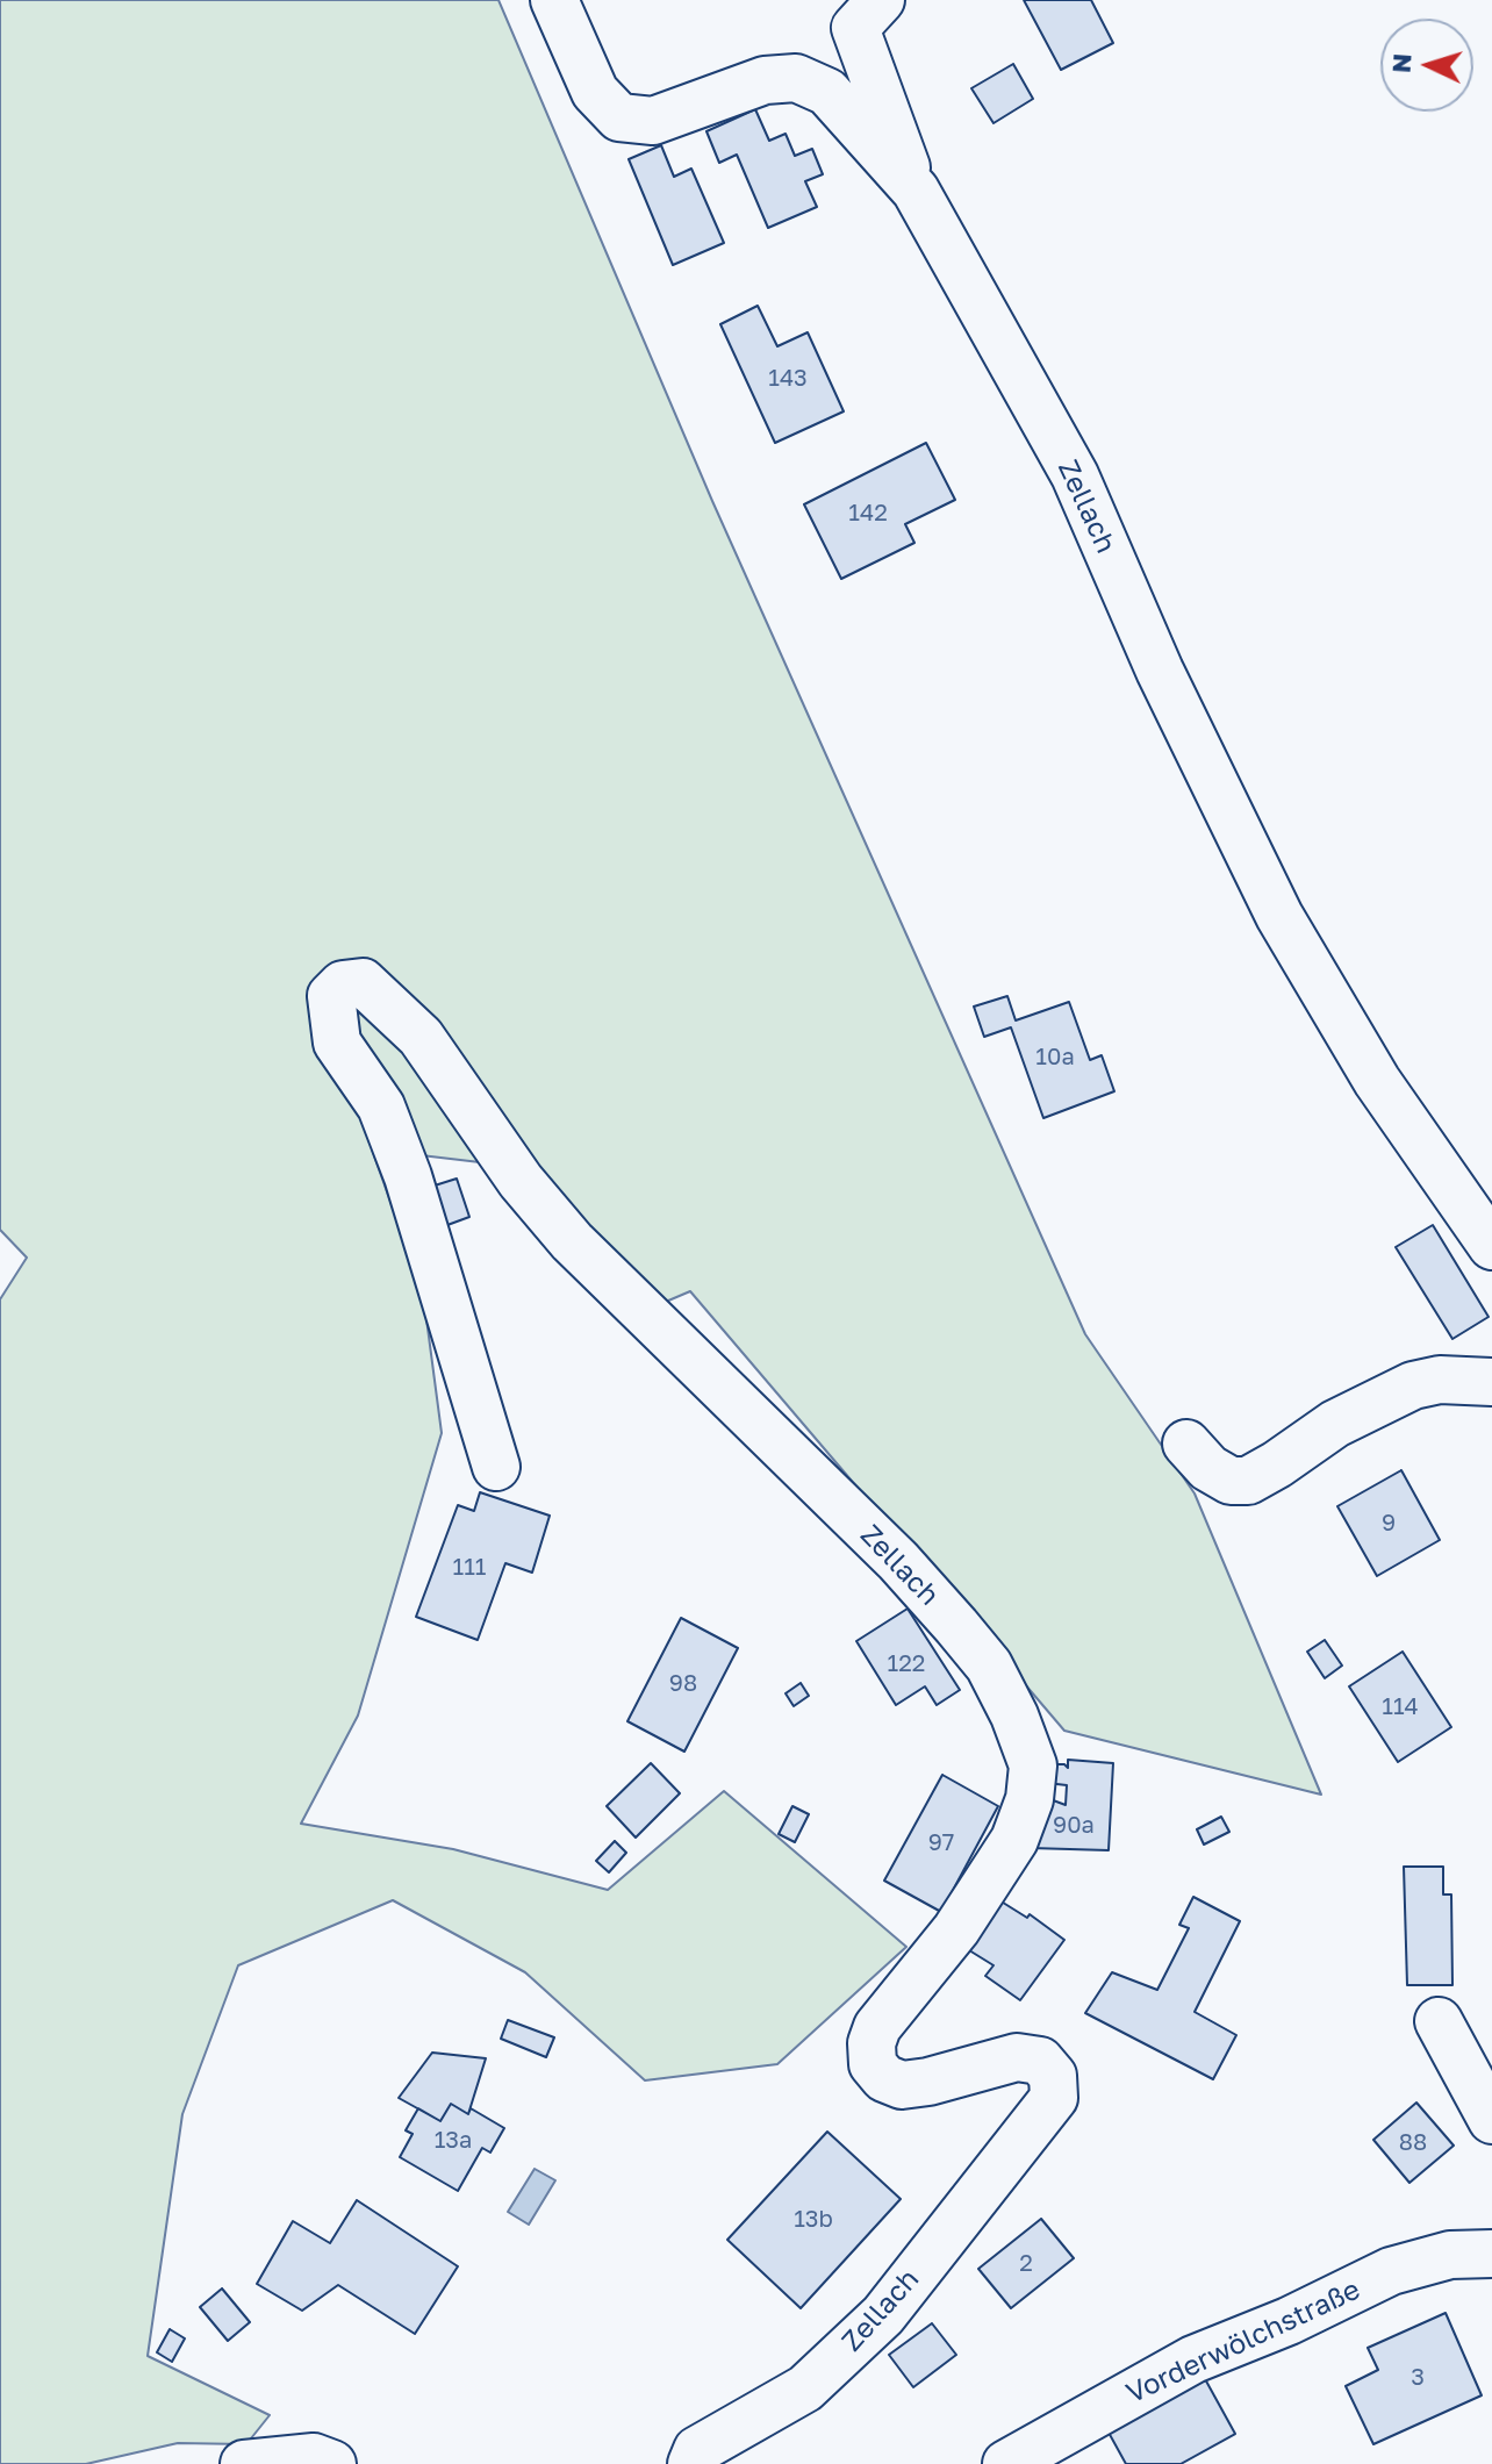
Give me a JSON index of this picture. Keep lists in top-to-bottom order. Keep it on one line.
{"streets":{"street":["Zellach","Vorderwölchstraße"]},"house_numbers":["143","142","10a","9","111","122","98","114","90a","97","13a","88","13b","2","3"],"north":"left"}
